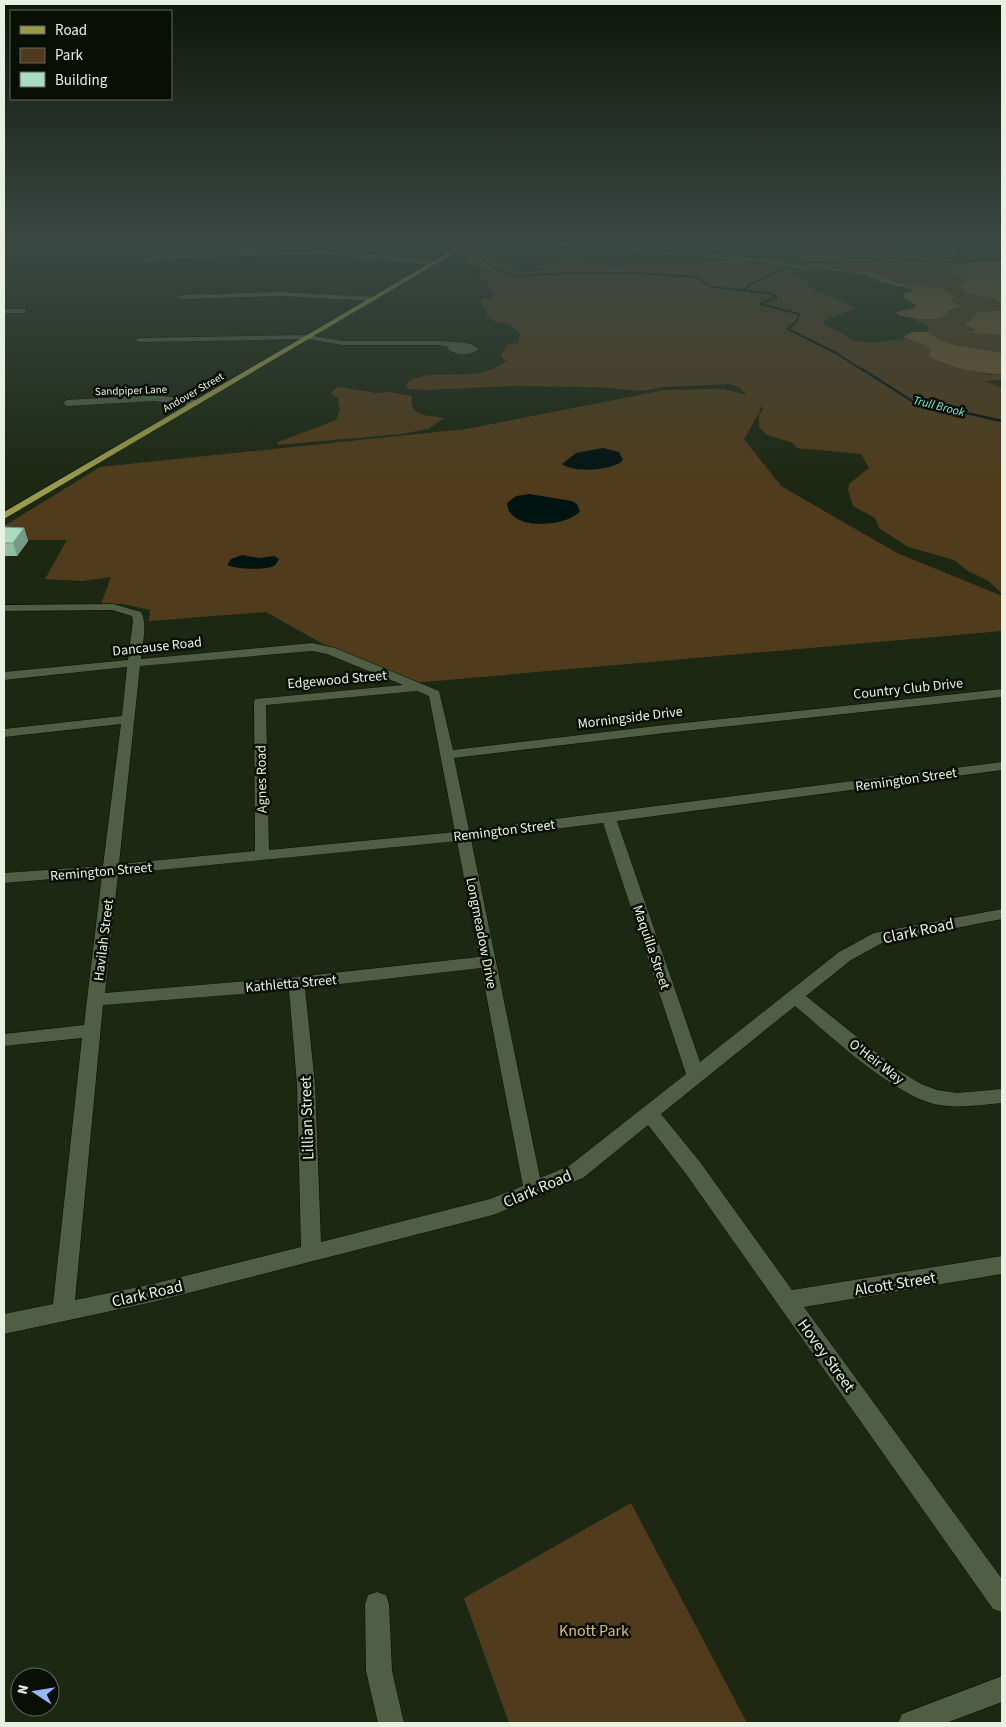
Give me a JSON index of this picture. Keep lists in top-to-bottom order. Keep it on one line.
{"streets":{"main road":["Andover Street"],"street":["Sandpiper Lane","Dancause Road","Edgewood Street","Country Club Drive","Morningside Drive","Agnes Road","Remington Street","Clark Road","Longmeadow Drive","Havilah Street","Maquilla Street","Kathletta Street","O'Heir Way","Lillian Street","Alcott Street","Hovey Street"]},"crossings":[["Sandpiper Lane","Andover Street"],["Dancause Road","Edgewood Street"],["Dancause Road","Longmeadow Drive"],["Dancause Road","Havilah Street"],["Edgewood Street","Agnes Road"],["Edgewood Street","Longmeadow Drive"],["Country Club Drive","Morningside Drive"],["Morningside Drive","Longmeadow Drive"],["Agnes Road","Remington Street"],["Remington Street","Longmeadow Drive"],["Remington Street","Havilah Street"],["Remington Street","Maquilla Street"],["Clark Road","Longmeadow Drive"],["Clark Road","Havilah Street"],["Clark Road","Maquilla Street"],["Clark Road","O'Heir Way"],["Clark Road","Lillian Street"],["Clark Road","Hovey Street"],["Longmeadow Drive","Kathletta Street"],["Havilah Street","Kathletta Street"],["Kathletta Street","Lillian Street"],["Alcott Street","Hovey Street"]],"water":["Trull Brook"],"parks":["Knott Park"],"legend":["Road","Park","Building"],"north":"left"}
